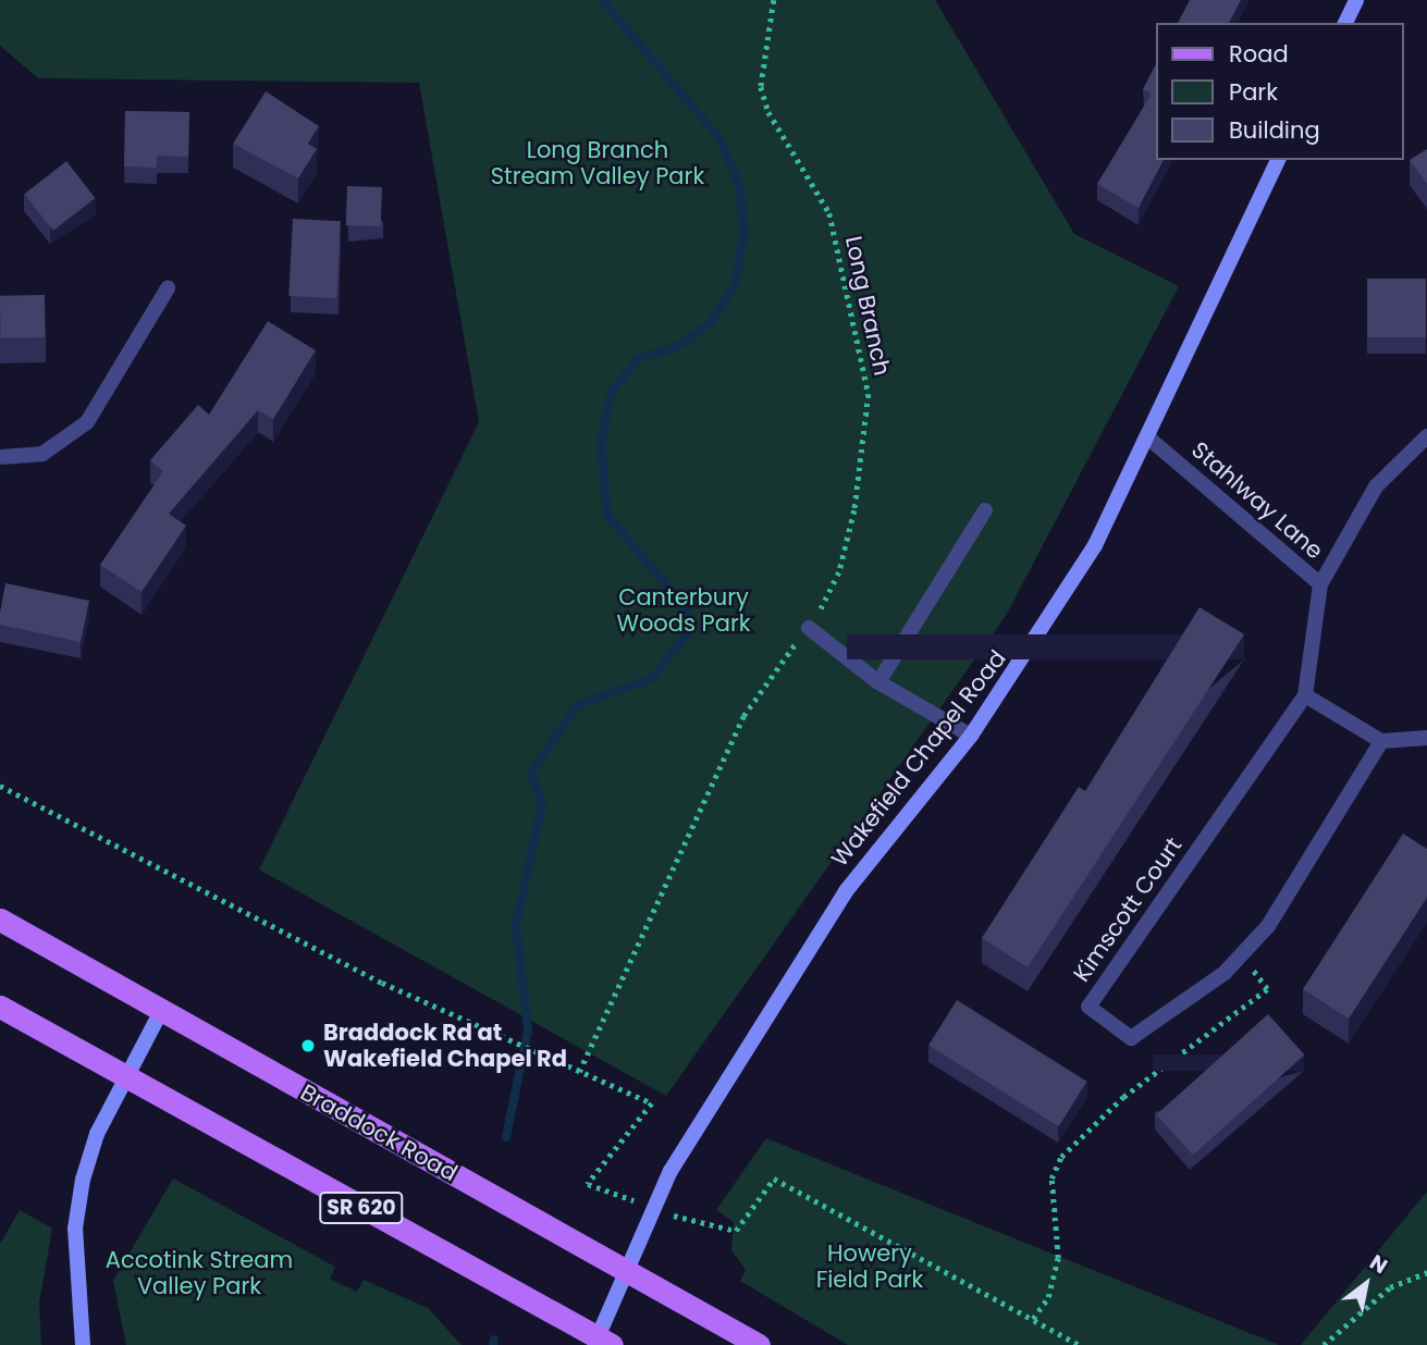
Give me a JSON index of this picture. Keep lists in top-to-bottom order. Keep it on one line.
{"streets":{"main road":["Wakefield Chapel Road","Braddock Road","SR 620"],"street":["Stahlway Lane","Kimscott Court"],"path":["Long Branch"]},"crossings":[["Stahlway Lane","Wakefield Chapel Road"],["Stahlway Lane","Kimscott Court"],["Wakefield Chapel Road","Braddock Road"],["Wakefield Chapel Road","SR 620"]],"parks":["Long Branch Stream Valley Park","Canterbury Woods Park","Howery Field Park","Accotink Stream Valley Park"],"places":["Braddock Rd at Wakefield Chapel Rd"],"legend":["Road","Park","Building"],"north":"top right"}
